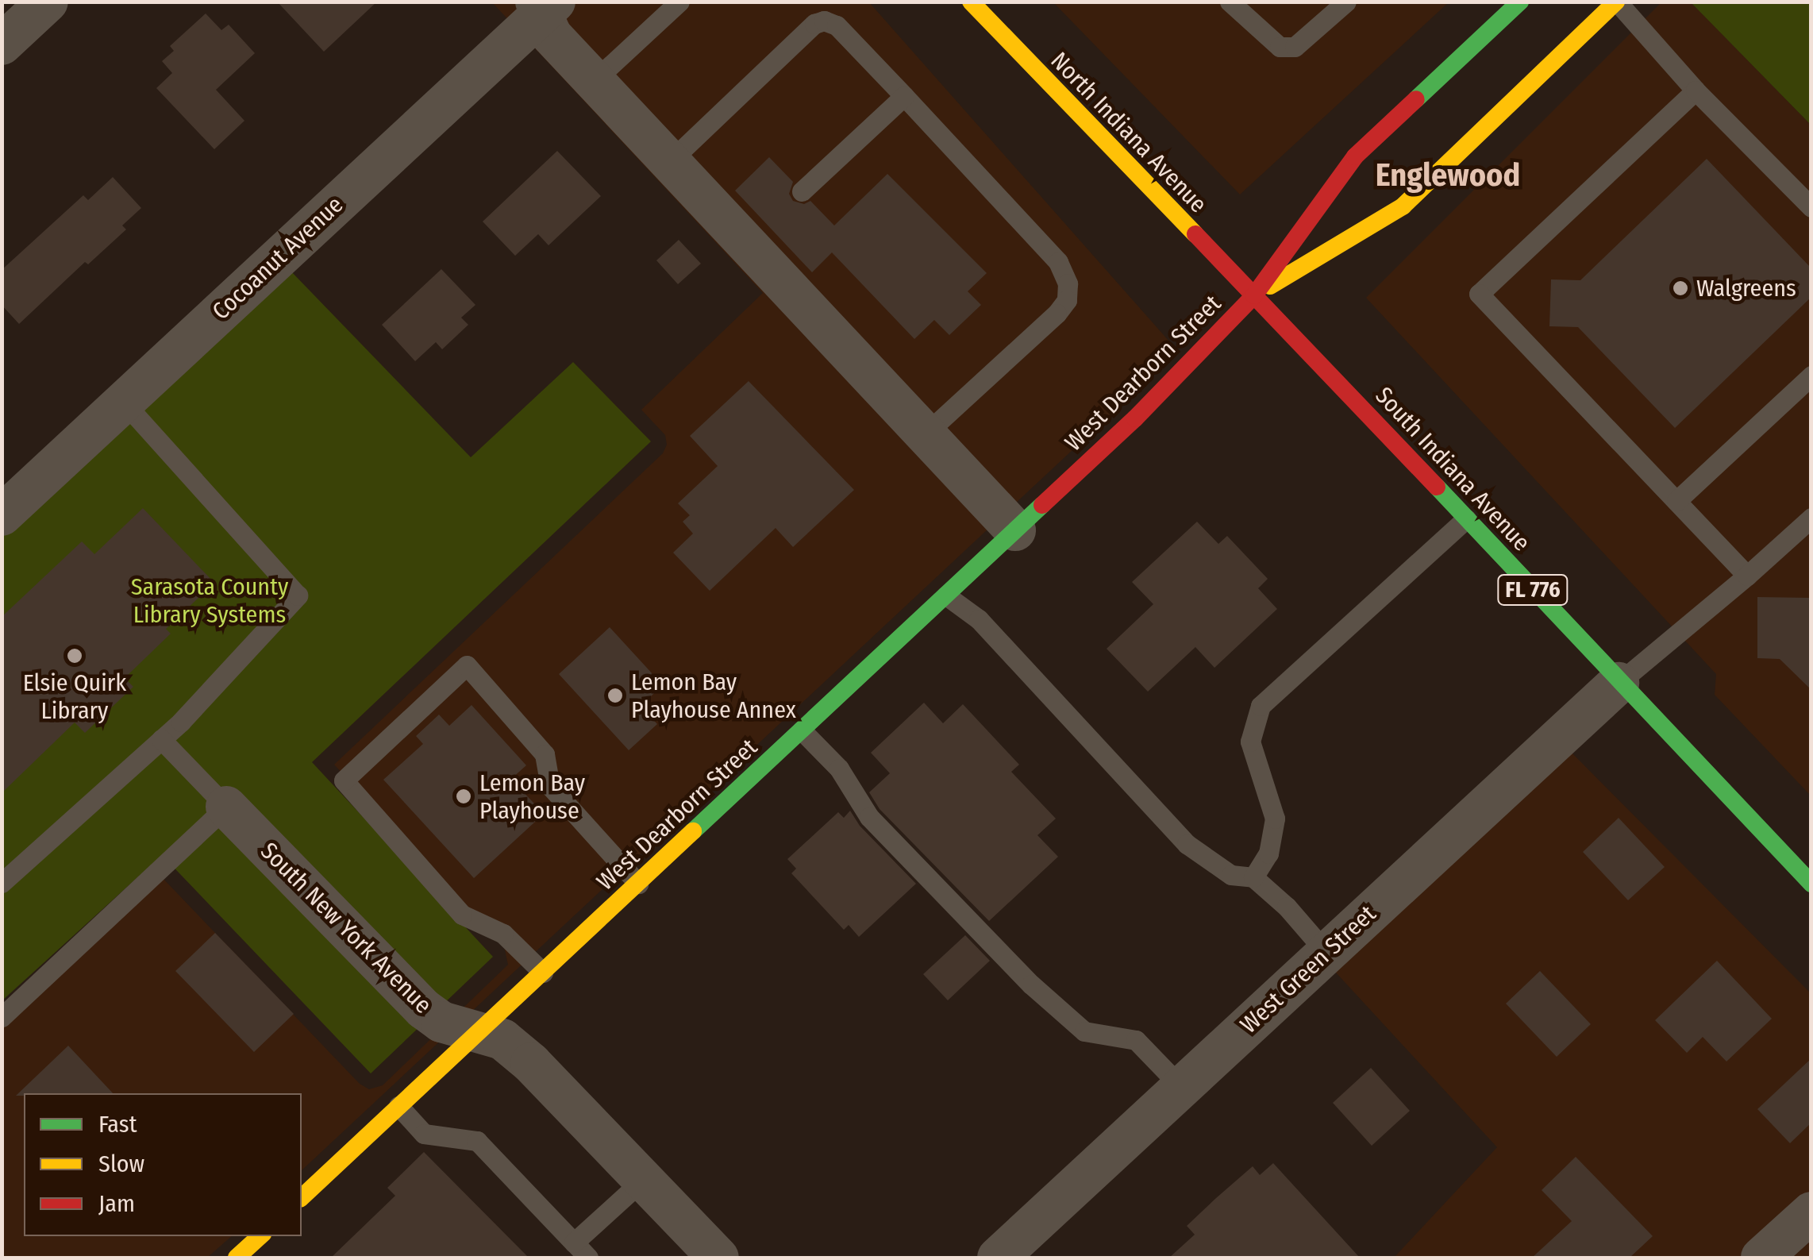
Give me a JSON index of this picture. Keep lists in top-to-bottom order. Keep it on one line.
{"streets":{"main road":["North Indiana Avenue","West Dearborn Street","South Indiana Avenue","FL 776"],"street":["Cocoanut Avenue","South New York Avenue","West Green Street"]},"crossings":[["North Indiana Avenue","West Dearborn Street"],["North Indiana Avenue","South Indiana Avenue"],["West Dearborn Street","South Indiana Avenue"],["West Dearborn Street","South New York Avenue"],["South Indiana Avenue","West Green Street"]],"districts":["Englewood"],"parks":["Sarasota County Library Systems"],"places":["Walgreens","Elsie Quirk Library","Lemon Bay Playhouse Annex","Lemon Bay Playhouse"],"legend":["Fast","Slow","Jam"]}
